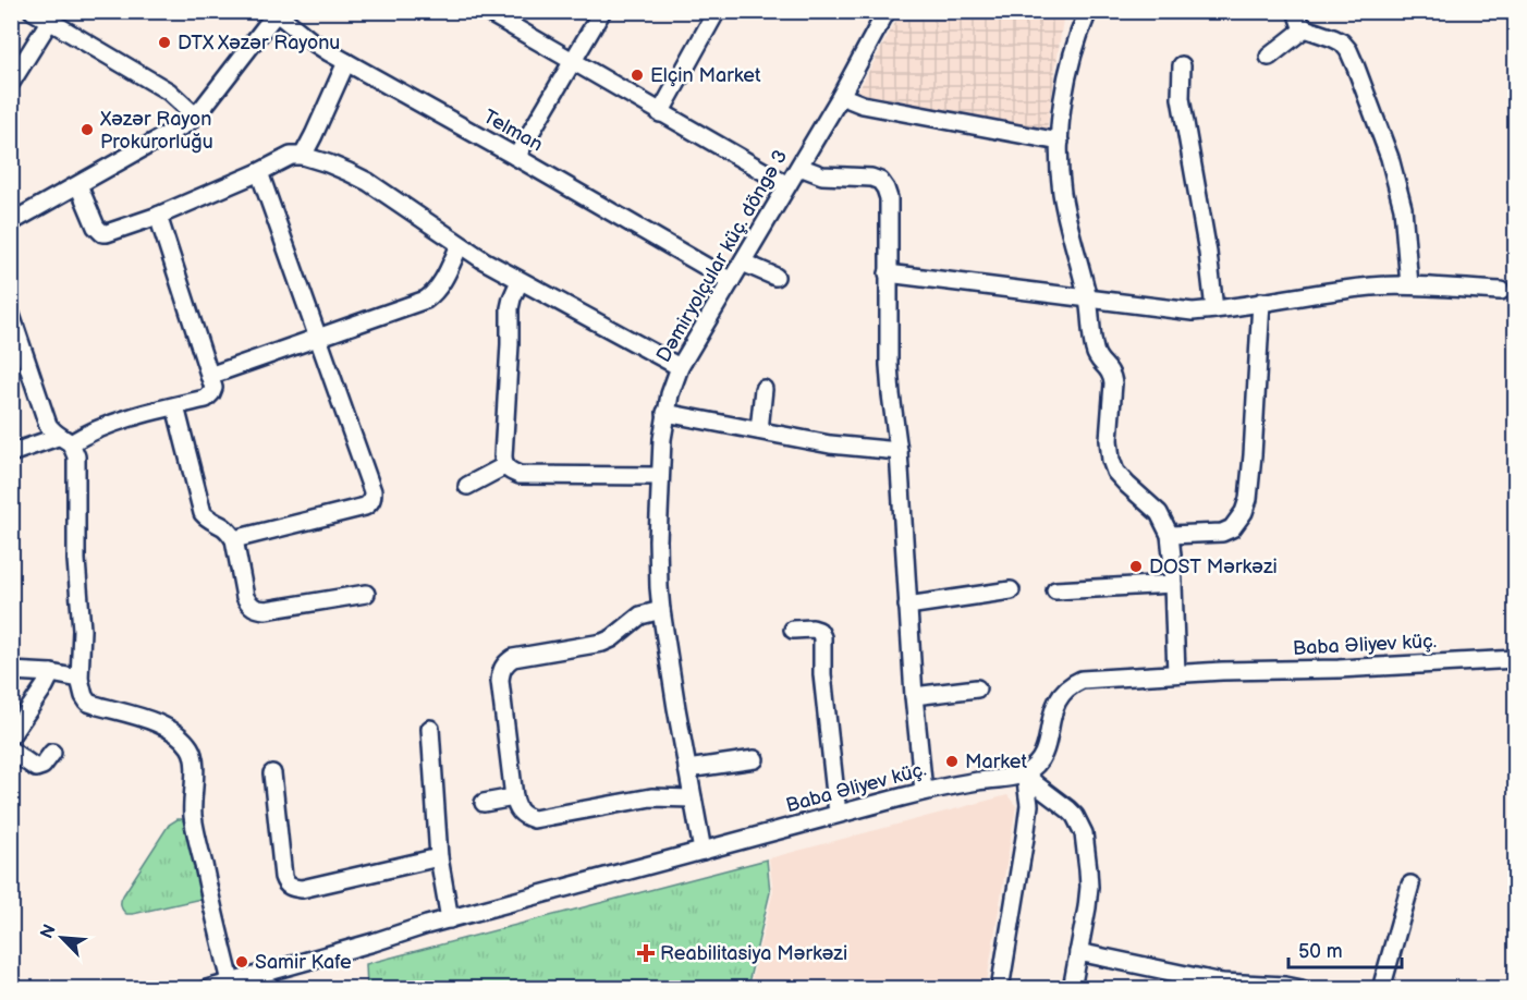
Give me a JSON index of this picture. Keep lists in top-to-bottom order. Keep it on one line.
{"streets":{"street":["Telman","Dəmiryolçular küç. döngə 3","Baba Əliyev küç."]},"crossings":[["Telman","Dəmiryolçular küç. döngə 3"],["Dəmiryolçular küç. döngə 3","Baba Əliyev küç."]],"places":{"other":["DTX Xəzər Rayonu","Elçin Market","Xəzər Rayon Prokurorluğu","DOST Mərkəzi","Market","Samir Kafe"],"health":["Reabilitasiya Mərkəzi"]},"scale_bar":"50 m","north":"top left"}
